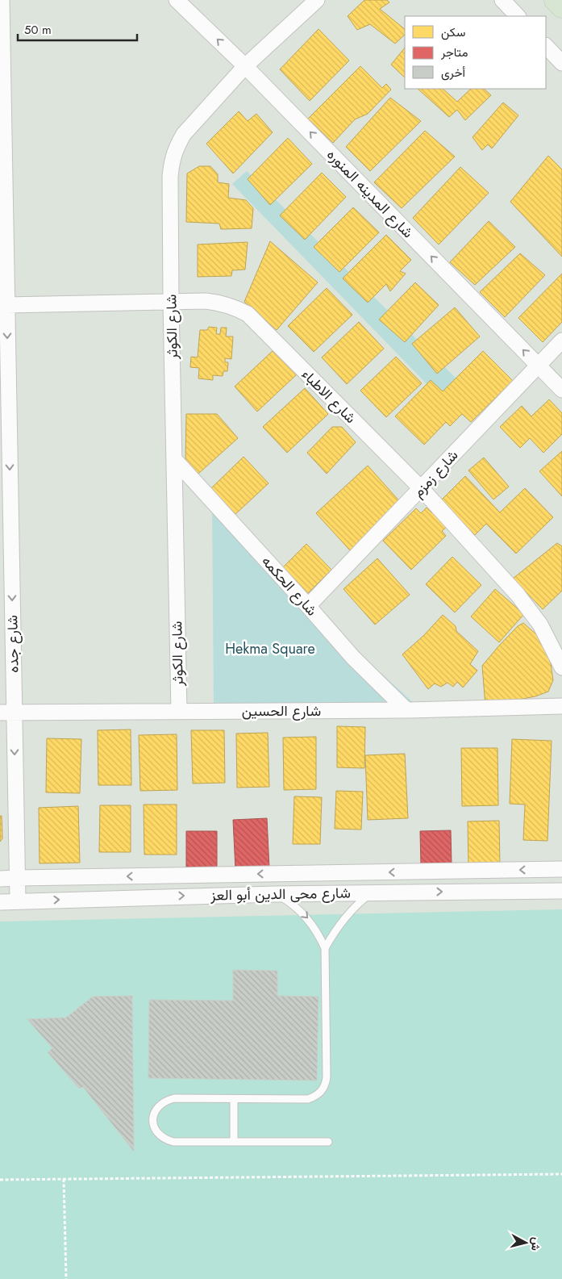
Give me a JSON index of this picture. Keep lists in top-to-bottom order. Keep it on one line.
{"streets":{"street":["شارع المدينه المنوره","شارع الكوثر","شارع الاطباء","شارع زمزم","شارع الحكمه","شارع جده","شارع الحسين","شارع محى الدين أبو العز"]},"crossings":[["شارع المدينه المنوره","شارع الكوثر"],["شارع المدينه المنوره","شارع زمزم"],["شارع الكوثر","شارع الاطباء"],["شارع الكوثر","شارع الحكمه"],["شارع الكوثر","شارع الحسين"],["شارع الاطباء","شارع زمزم"],["شارع الاطباء","شارع جده"],["شارع زمزم","شارع الحكمه"],["شارع الحكمه","شارع الحسين"],["شارع جده","شارع الحسين"],["شارع جده","شارع محى الدين أبو العز"]],"one_way":["شارع المدينه المنوره","شارع جده"],"parks":["Hekma Square"],"legend":["سكن","متاجر","أخرى"],"scale_bar":"50 m","north":"right"}
